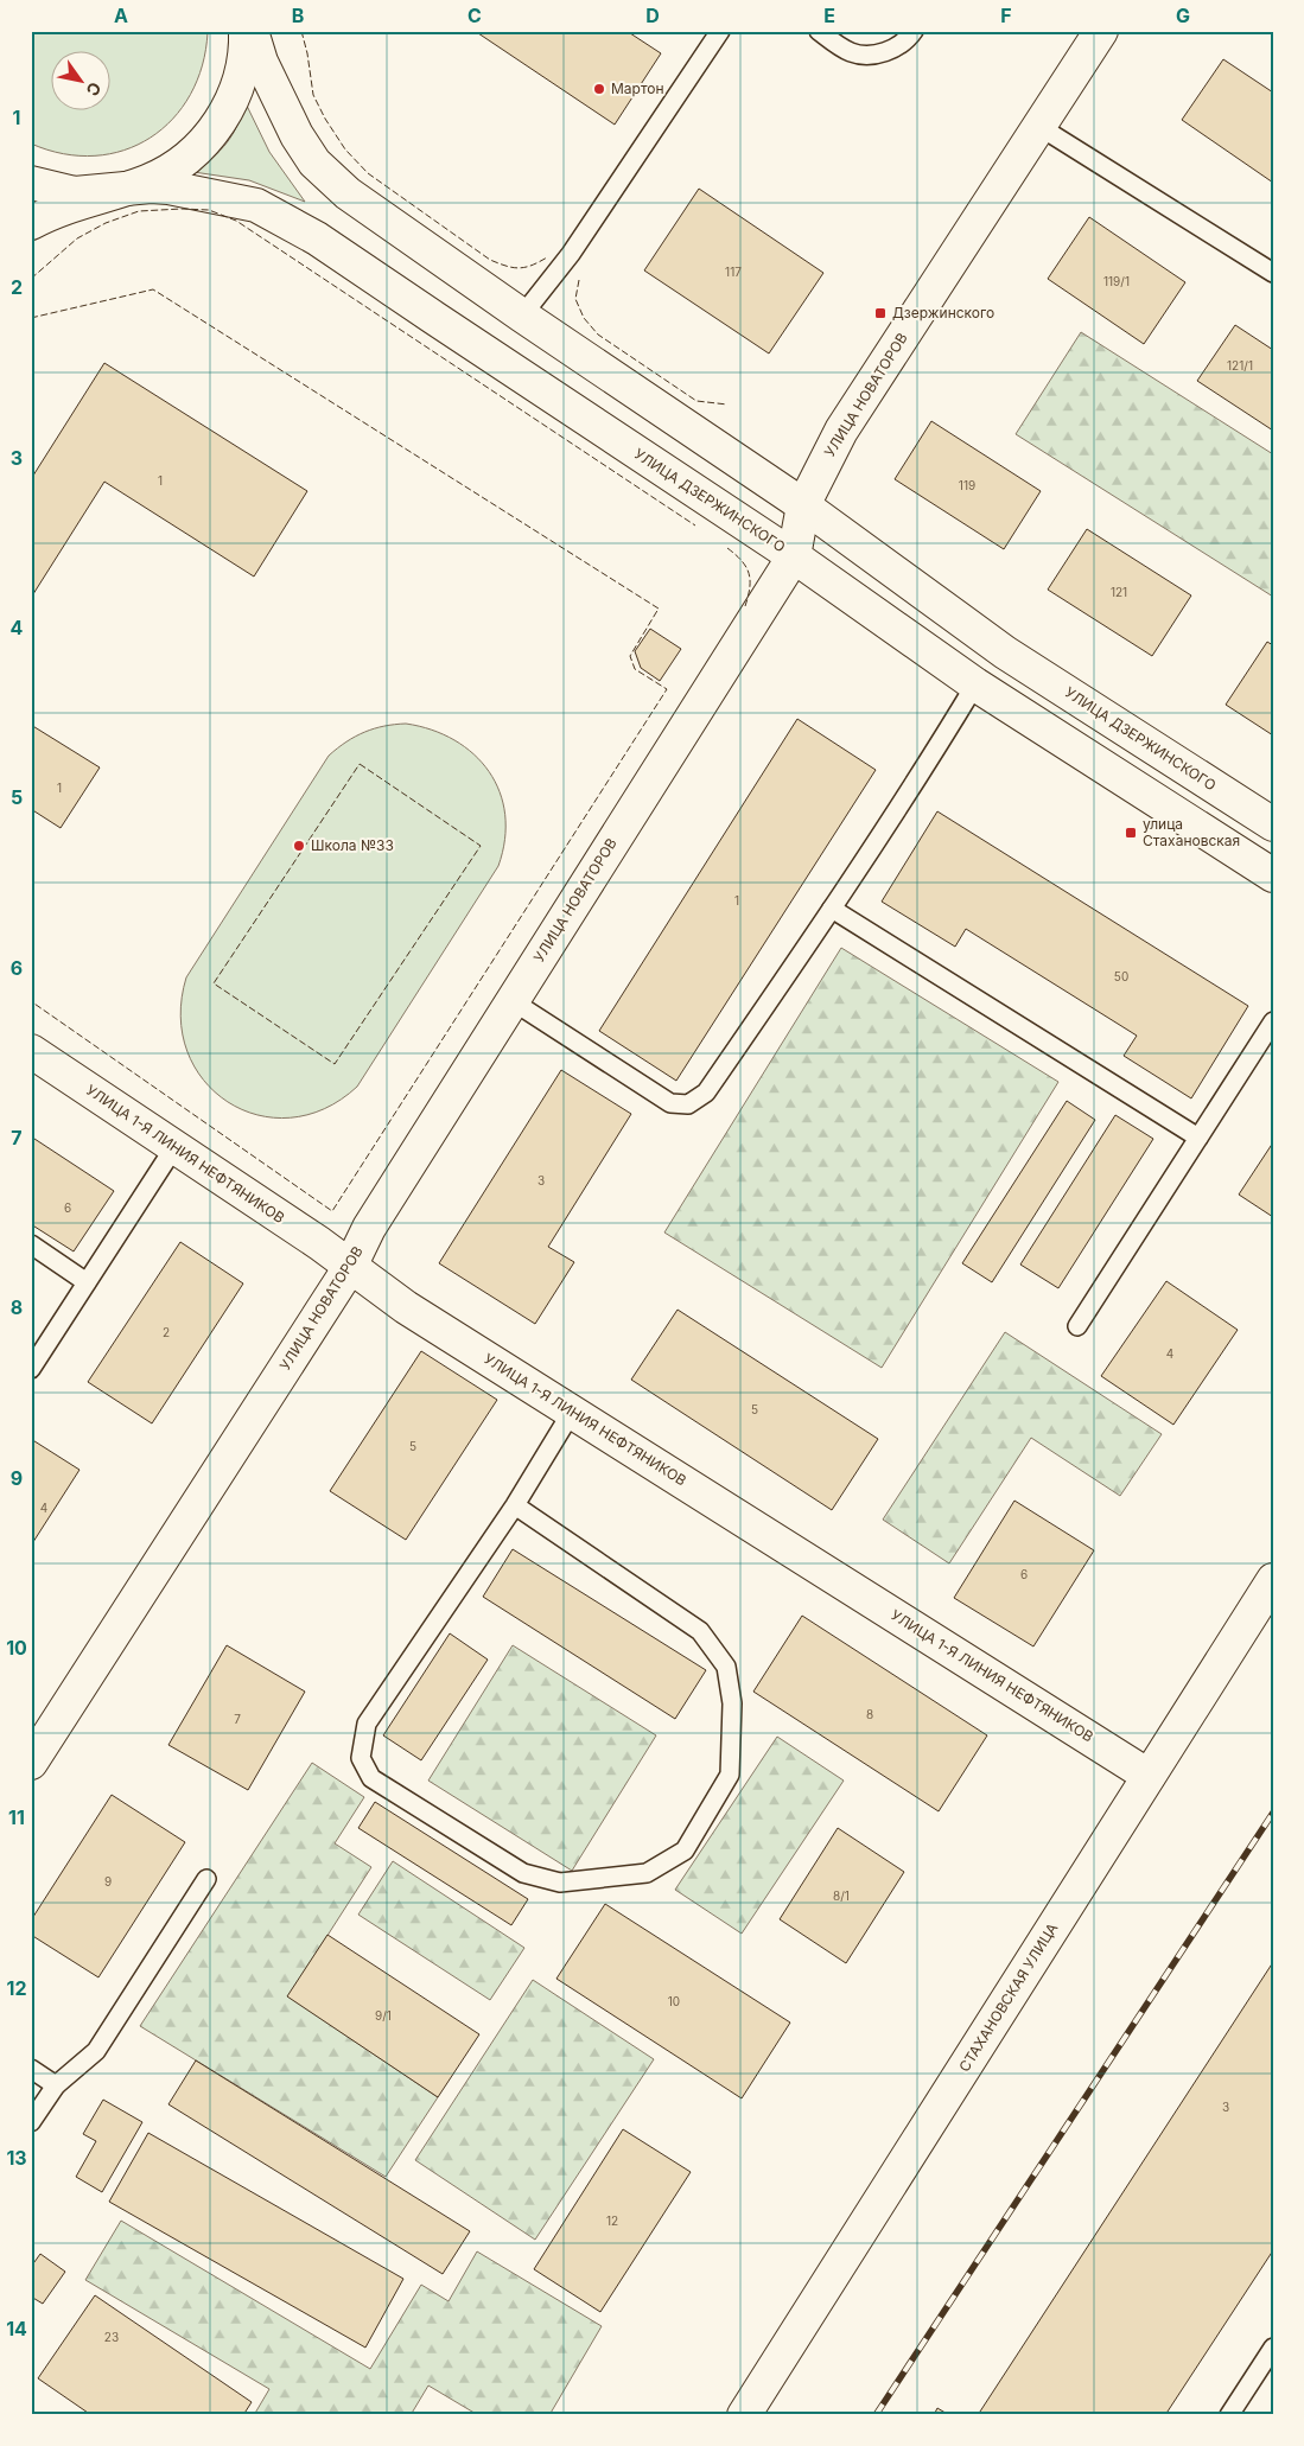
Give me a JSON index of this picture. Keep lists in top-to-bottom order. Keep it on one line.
{"streets":{"street":["УЛИЦА НОВАТОРОВ","УЛИЦА ДЗЕРЖИНСКОГО","УЛИЦА 1-Я ЛИНИЯ НЕФТЯНИКОВ","СТАХАНОВСКАЯ УЛИЦА"]},"crossings":[["УЛИЦА НОВАТОРОВ","УЛИЦА ДЗЕРЖИНСКОГО"],["УЛИЦА НОВАТОРОВ","УЛИЦА 1-Я ЛИНИЯ НЕФТЯНИКОВ"],["УЛИЦА 1-Я ЛИНИЯ НЕФТЯНИКОВ","СТАХАНОВСКАЯ УЛИЦА"]],"places":{"other":["Мартон","Школа №33"],"transit":["Дзержинского","улица Стахановская"]},"house_numbers":["117","119/1","121/1","1","119","121","1","1","50","3","6","2","4","5","5","4","6","8","7","9","8/1","10","9/1","3","12","23"],"north":"bottom right","grid":{"columns":["A","B","C","D","E","F","G"],"rows":["1","2","3","4","5","6","7","8","9","10","11","12","13","14"]}}
